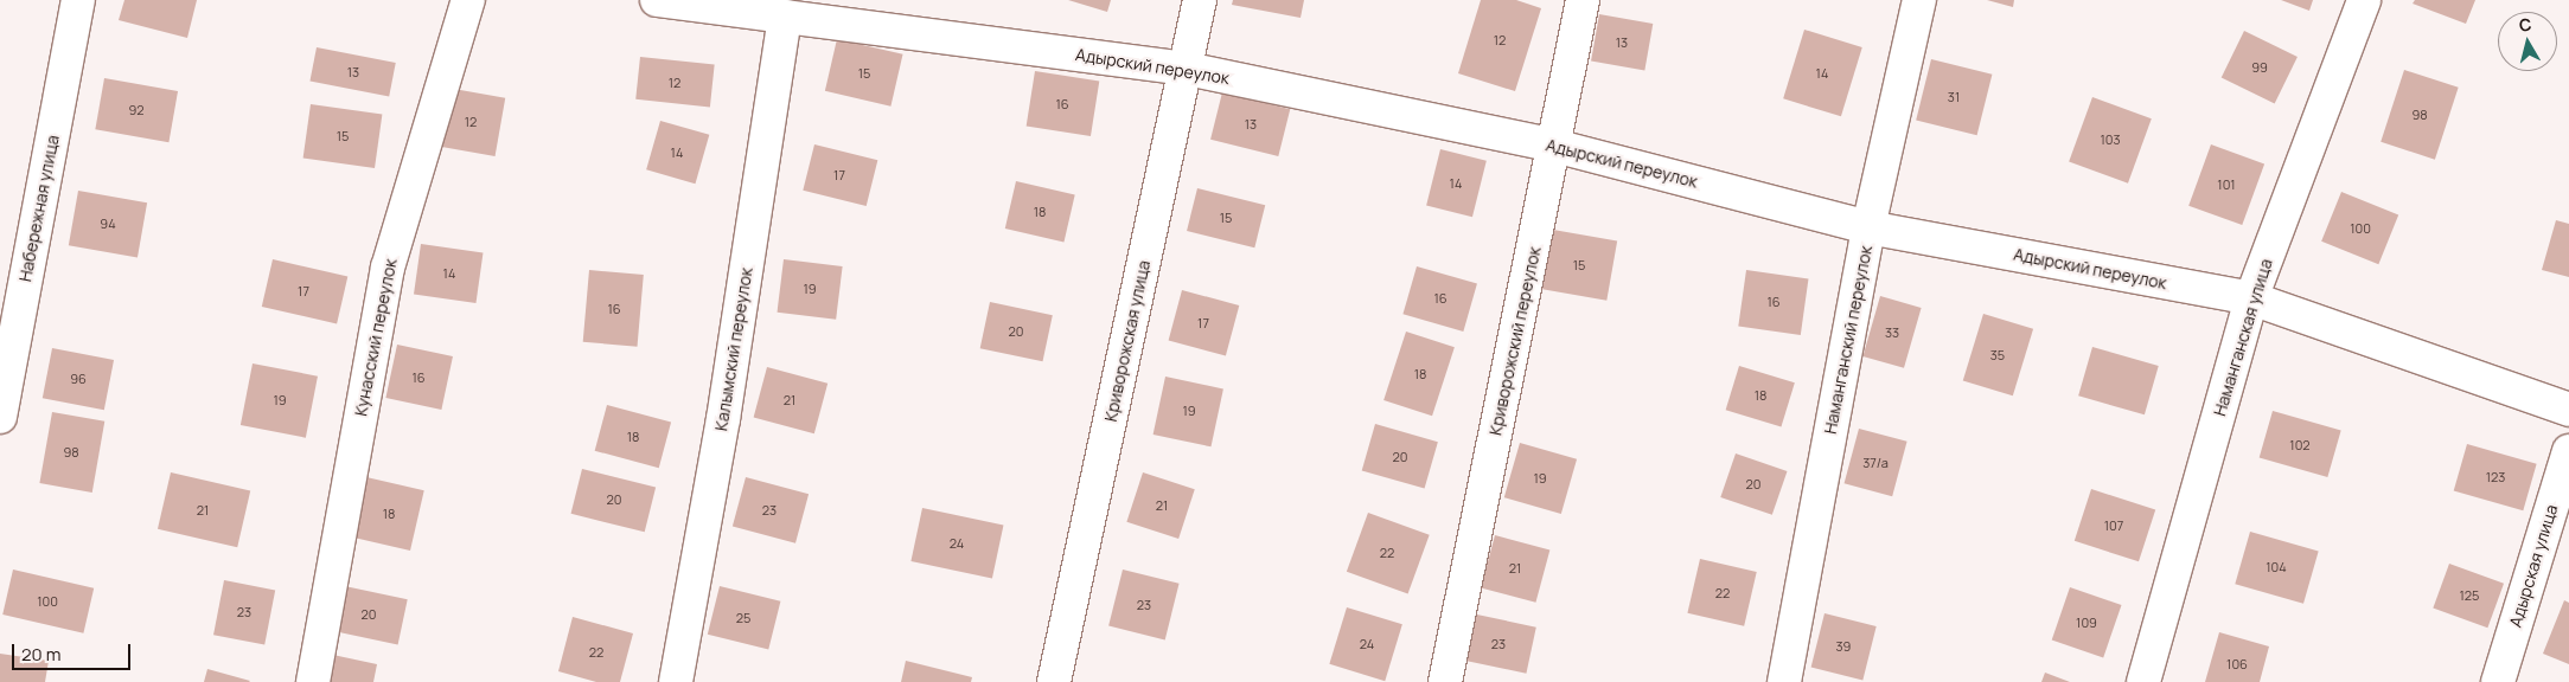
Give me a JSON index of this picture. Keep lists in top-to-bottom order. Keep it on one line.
{"streets":{"street":["Адырский переулок","Набережная улица","Кунасский переулок","Наманганская улица","Наманганский переулок","Криворожская улица","Криворожский переулок","Калымский переулок","Адырская улица"]},"crossings":[["Адырский переулок","Наманганская улица"],["Адырский переулок","Наманганский переулок"],["Адырский переулок","Криворожская улица"],["Адырский переулок","Криворожский переулок"],["Адырский переулок","Калымский переулок"]],"house_numbers":["12","13","99","13","15","14","12","31","16","92","98","12","13","15","103","14","17","14","101","18","15","94","100","15","14","19","17","16","16","16","17","20","33","35","18","16","96","18","19","21","19","18","102","98","20","37/а","123","19","20","20","21","21","23","18","107","24","22","104","21","22","125","100","23","23","20","25","109","24","23","39","22","106"],"scale_bar":"20 m","north":"top"}
